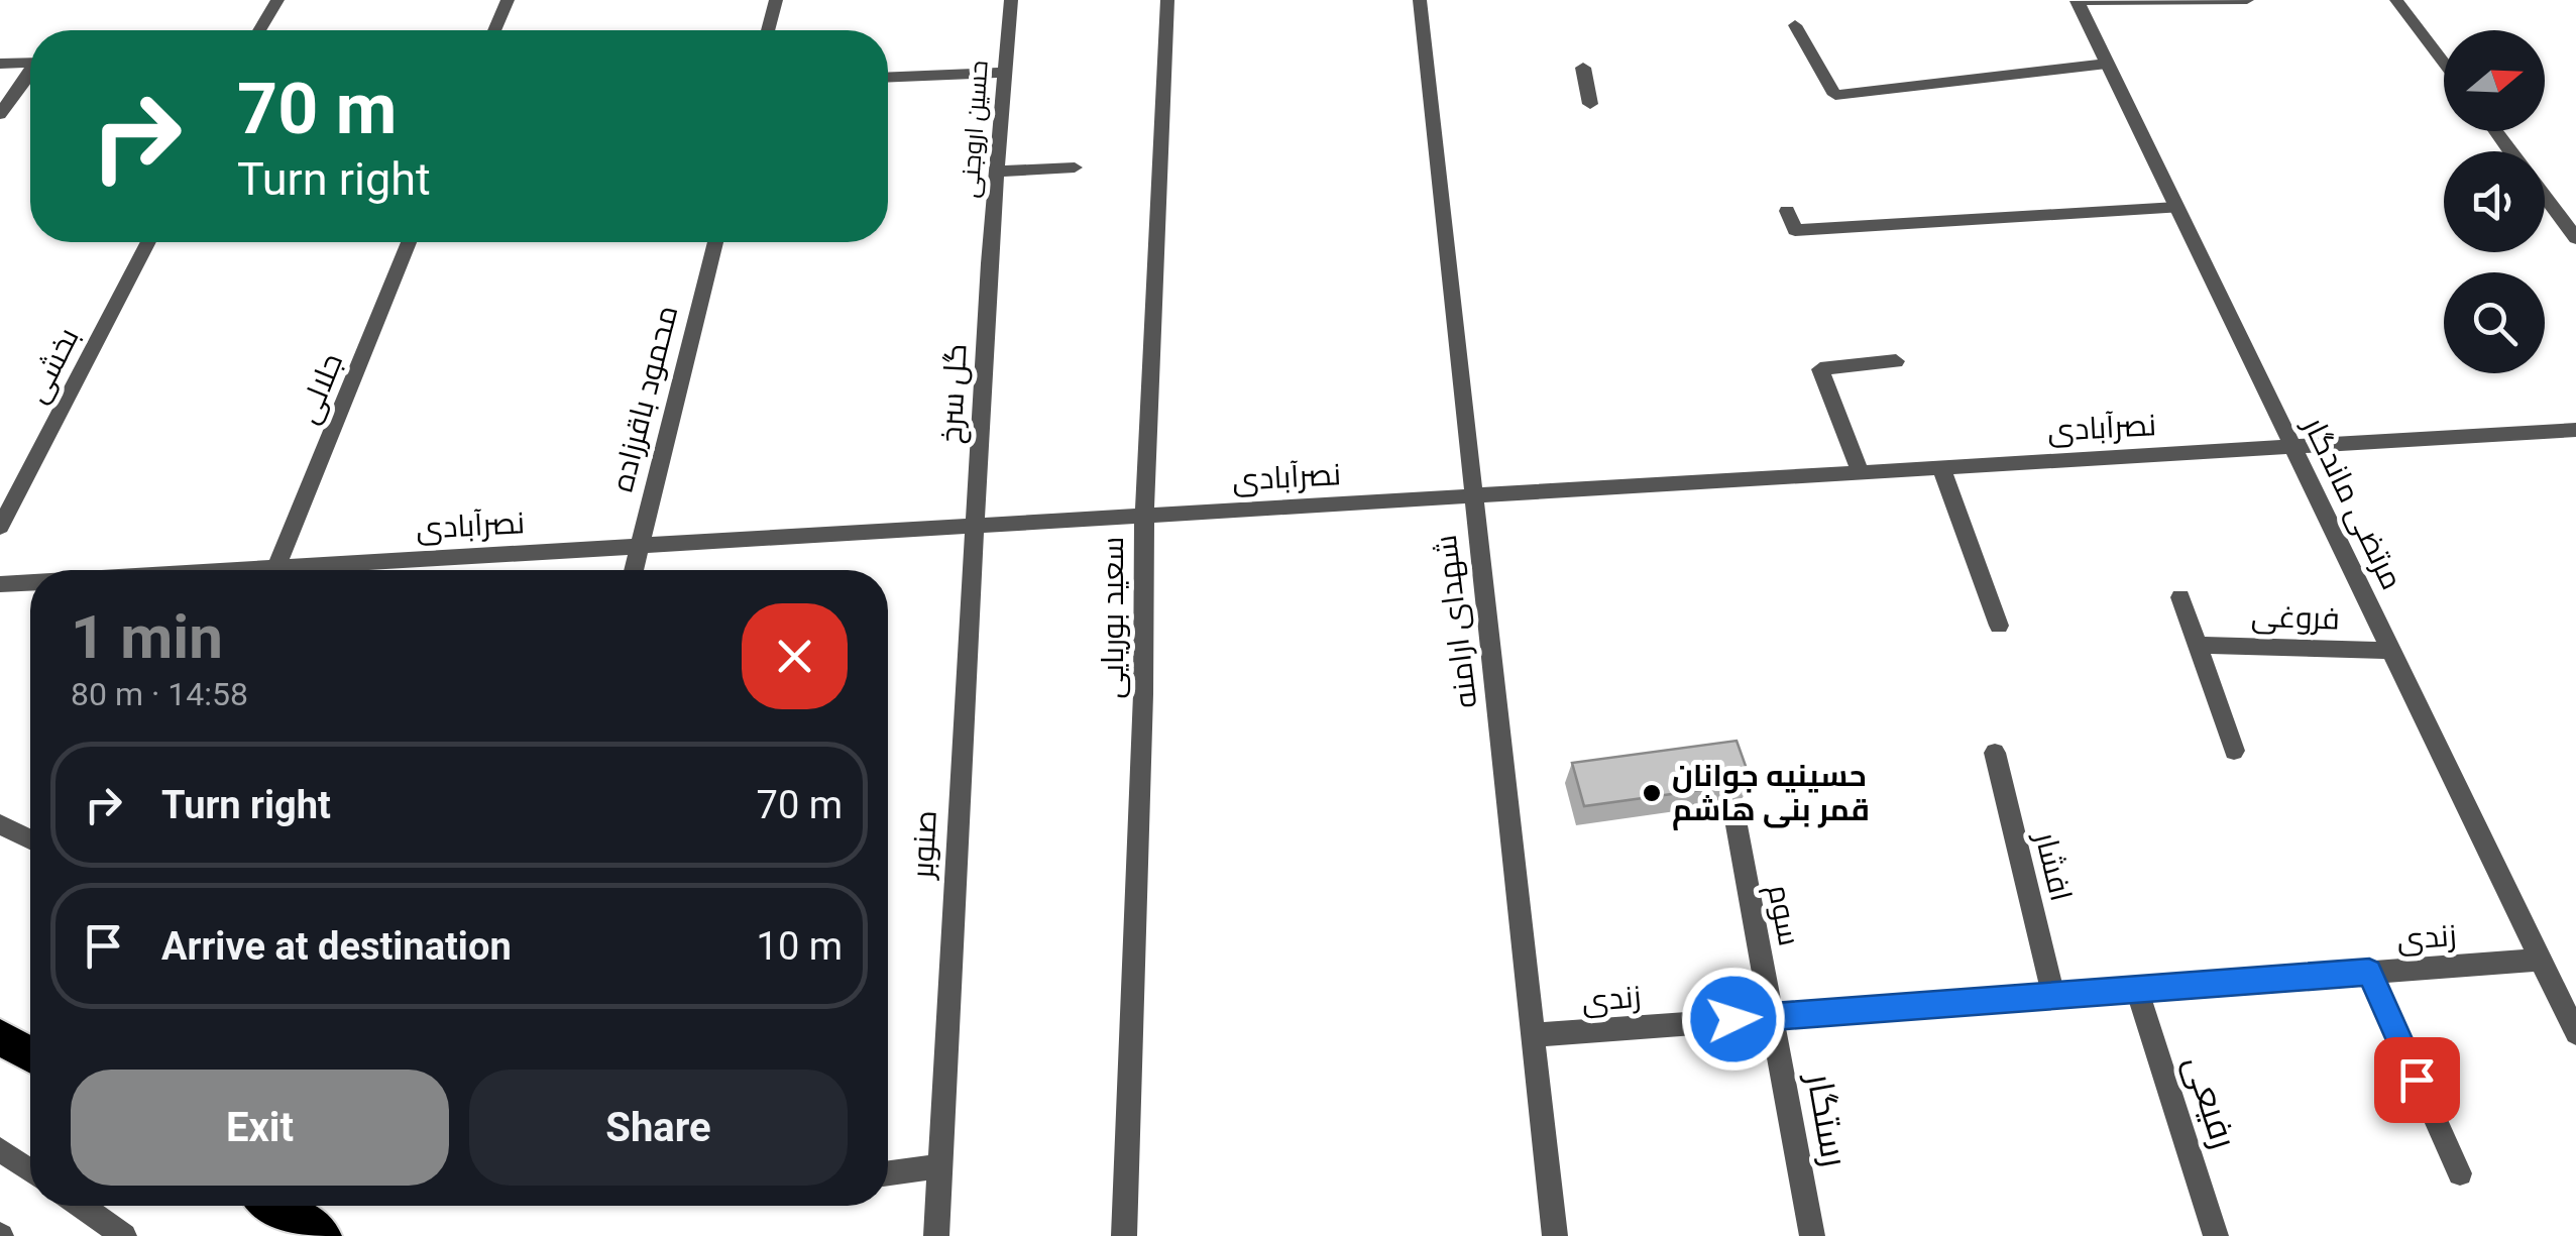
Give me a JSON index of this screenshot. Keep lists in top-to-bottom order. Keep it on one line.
{"streets":{"street":["حسین اروجنی","بخشی","جلالی","گل سرخ","محمود باقرزاده","نصرآبادی","مرتضی ماندگار","سعید بوریایی","فروغی","شهدای ارامنه","صنوبر","افشار","سوم","زندی","رفیعی","رستگار"]},"crossings":[["حسین اروجنی","گل سرخ"],["گل سرخ","نصرآبادی"],["گل سرخ","صنوبر"],["محمود باقرزاده","نصرآبادی"],["نصرآبادی","مرتضی ماندگار"],["نصرآبادی","سعید بوریایی"],["نصرآبادی","شهدای ارامنه"],["نصرآبادی","صنوبر"],["مرتضی ماندگار","فروغی"],["مرتضی ماندگار","زندی"],["شهدای ارامنه","زندی"],["افشار","زندی"],["سوم","زندی"],["سوم","رستگار"],["زندی","رفیعی"],["زندی","رستگار"]],"places":["حسینیه جوانان قمر بنی هاشم"],"north":"right","page":{"turn":["70 m","Turn right"],"heading":["1 min","80 m · 14:58"],"list":[{"name":"Turn right","value":"70 m"},{"name":"Arrive at destination","value":"10 m"}],"buttons":["Exit","Share"]}}
